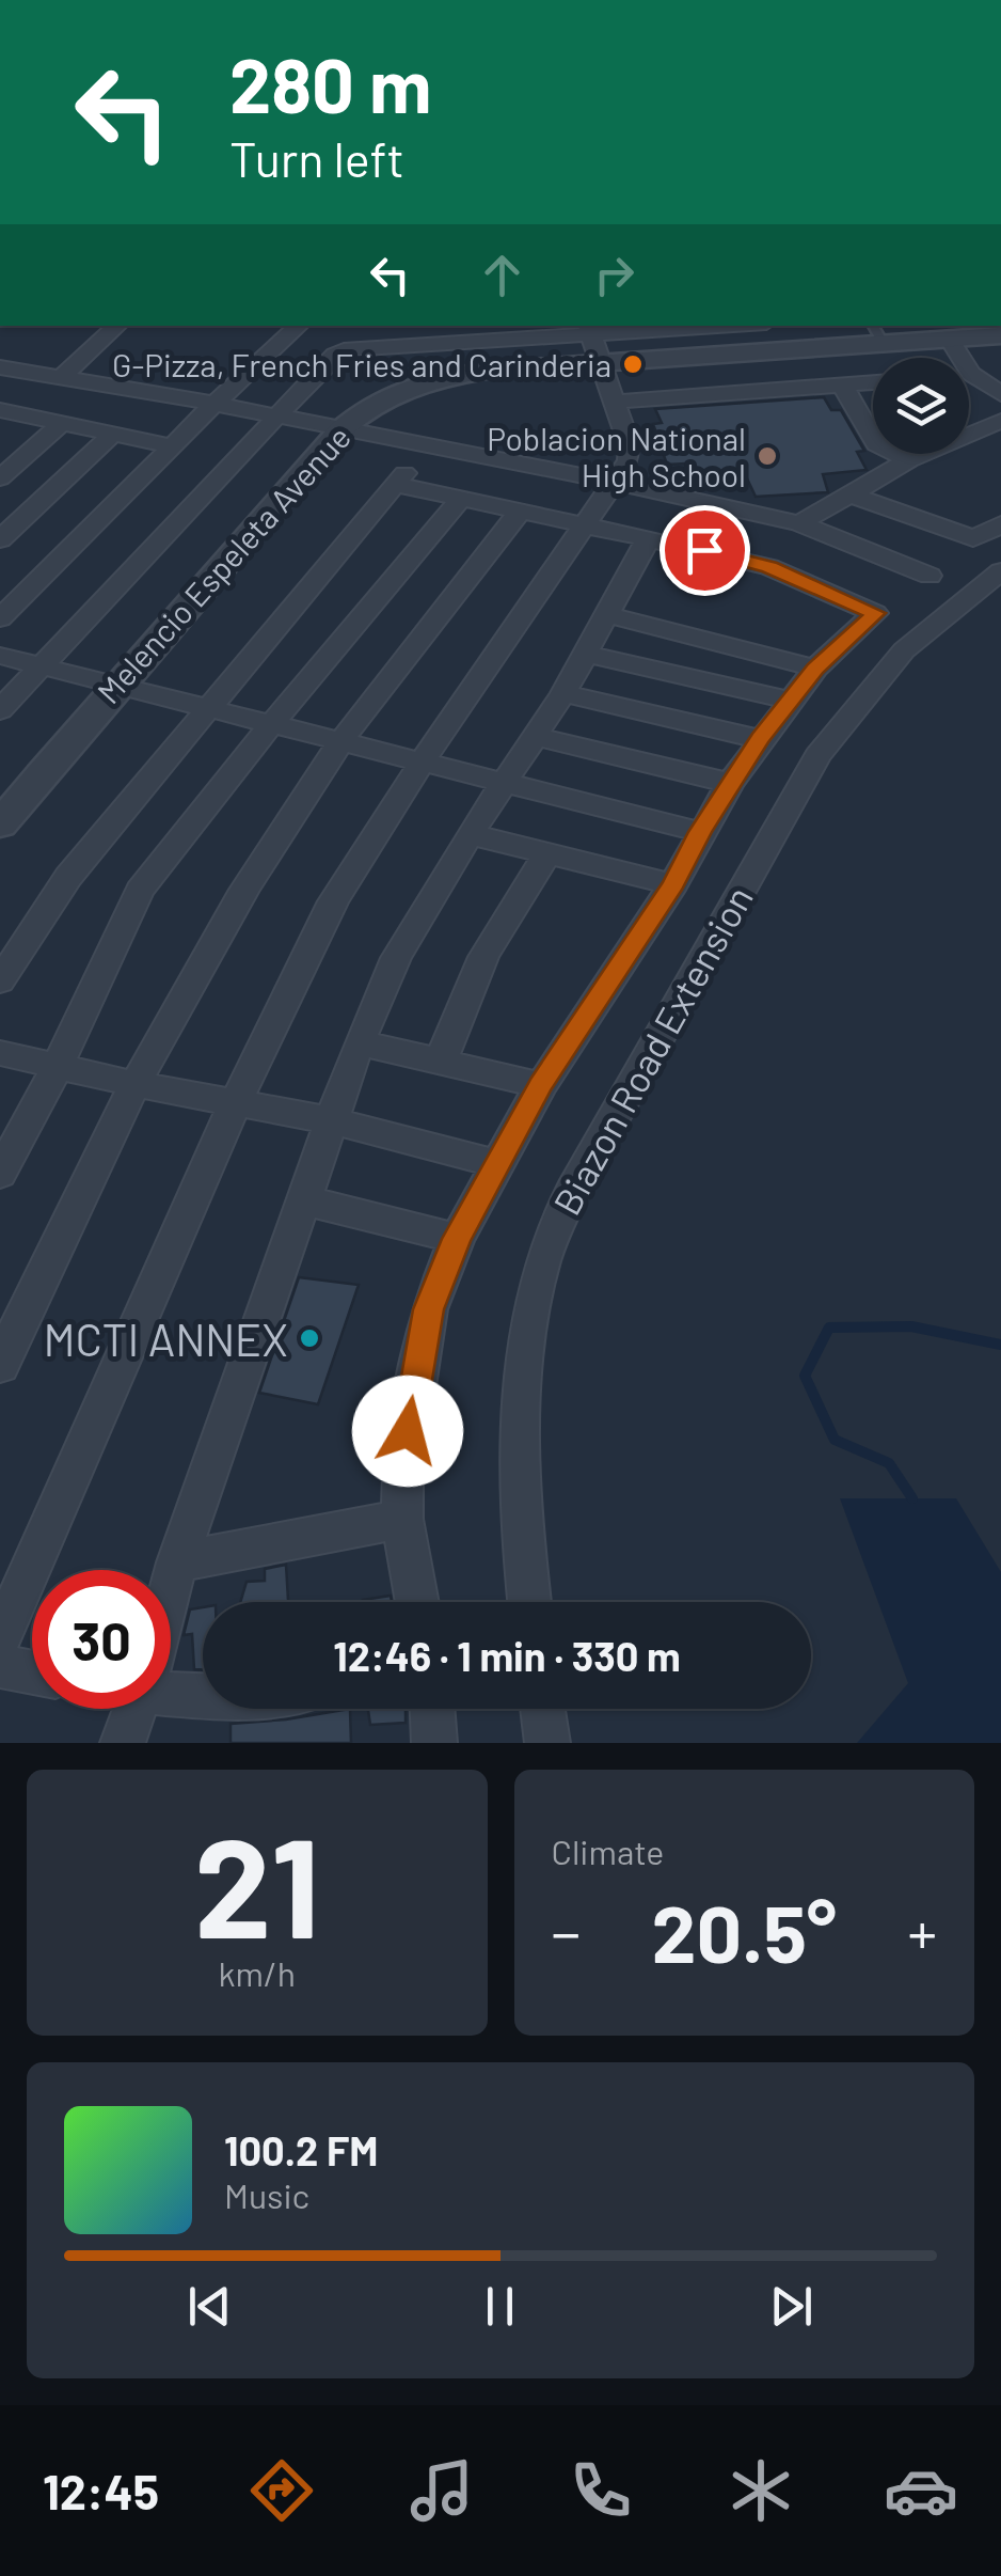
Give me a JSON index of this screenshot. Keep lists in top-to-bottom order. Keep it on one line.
{"streets":{"street":["Melencio Espeleta Avenue","Biazon Road Extension"]},"places":["G-Pizza, French Fries and Carinderia","Poblacion National High School","MCTI ANNEX"],"page":{"turn":["280 m","Turn left"],"limit":"30","trip":"12:46 · 1 min · 330 m","tile":[["21","km/h"],"Climate"],"heat":["−","20.5°","+"],"song":["100.2 FM","Music"],"tabs":"12:45"}}
